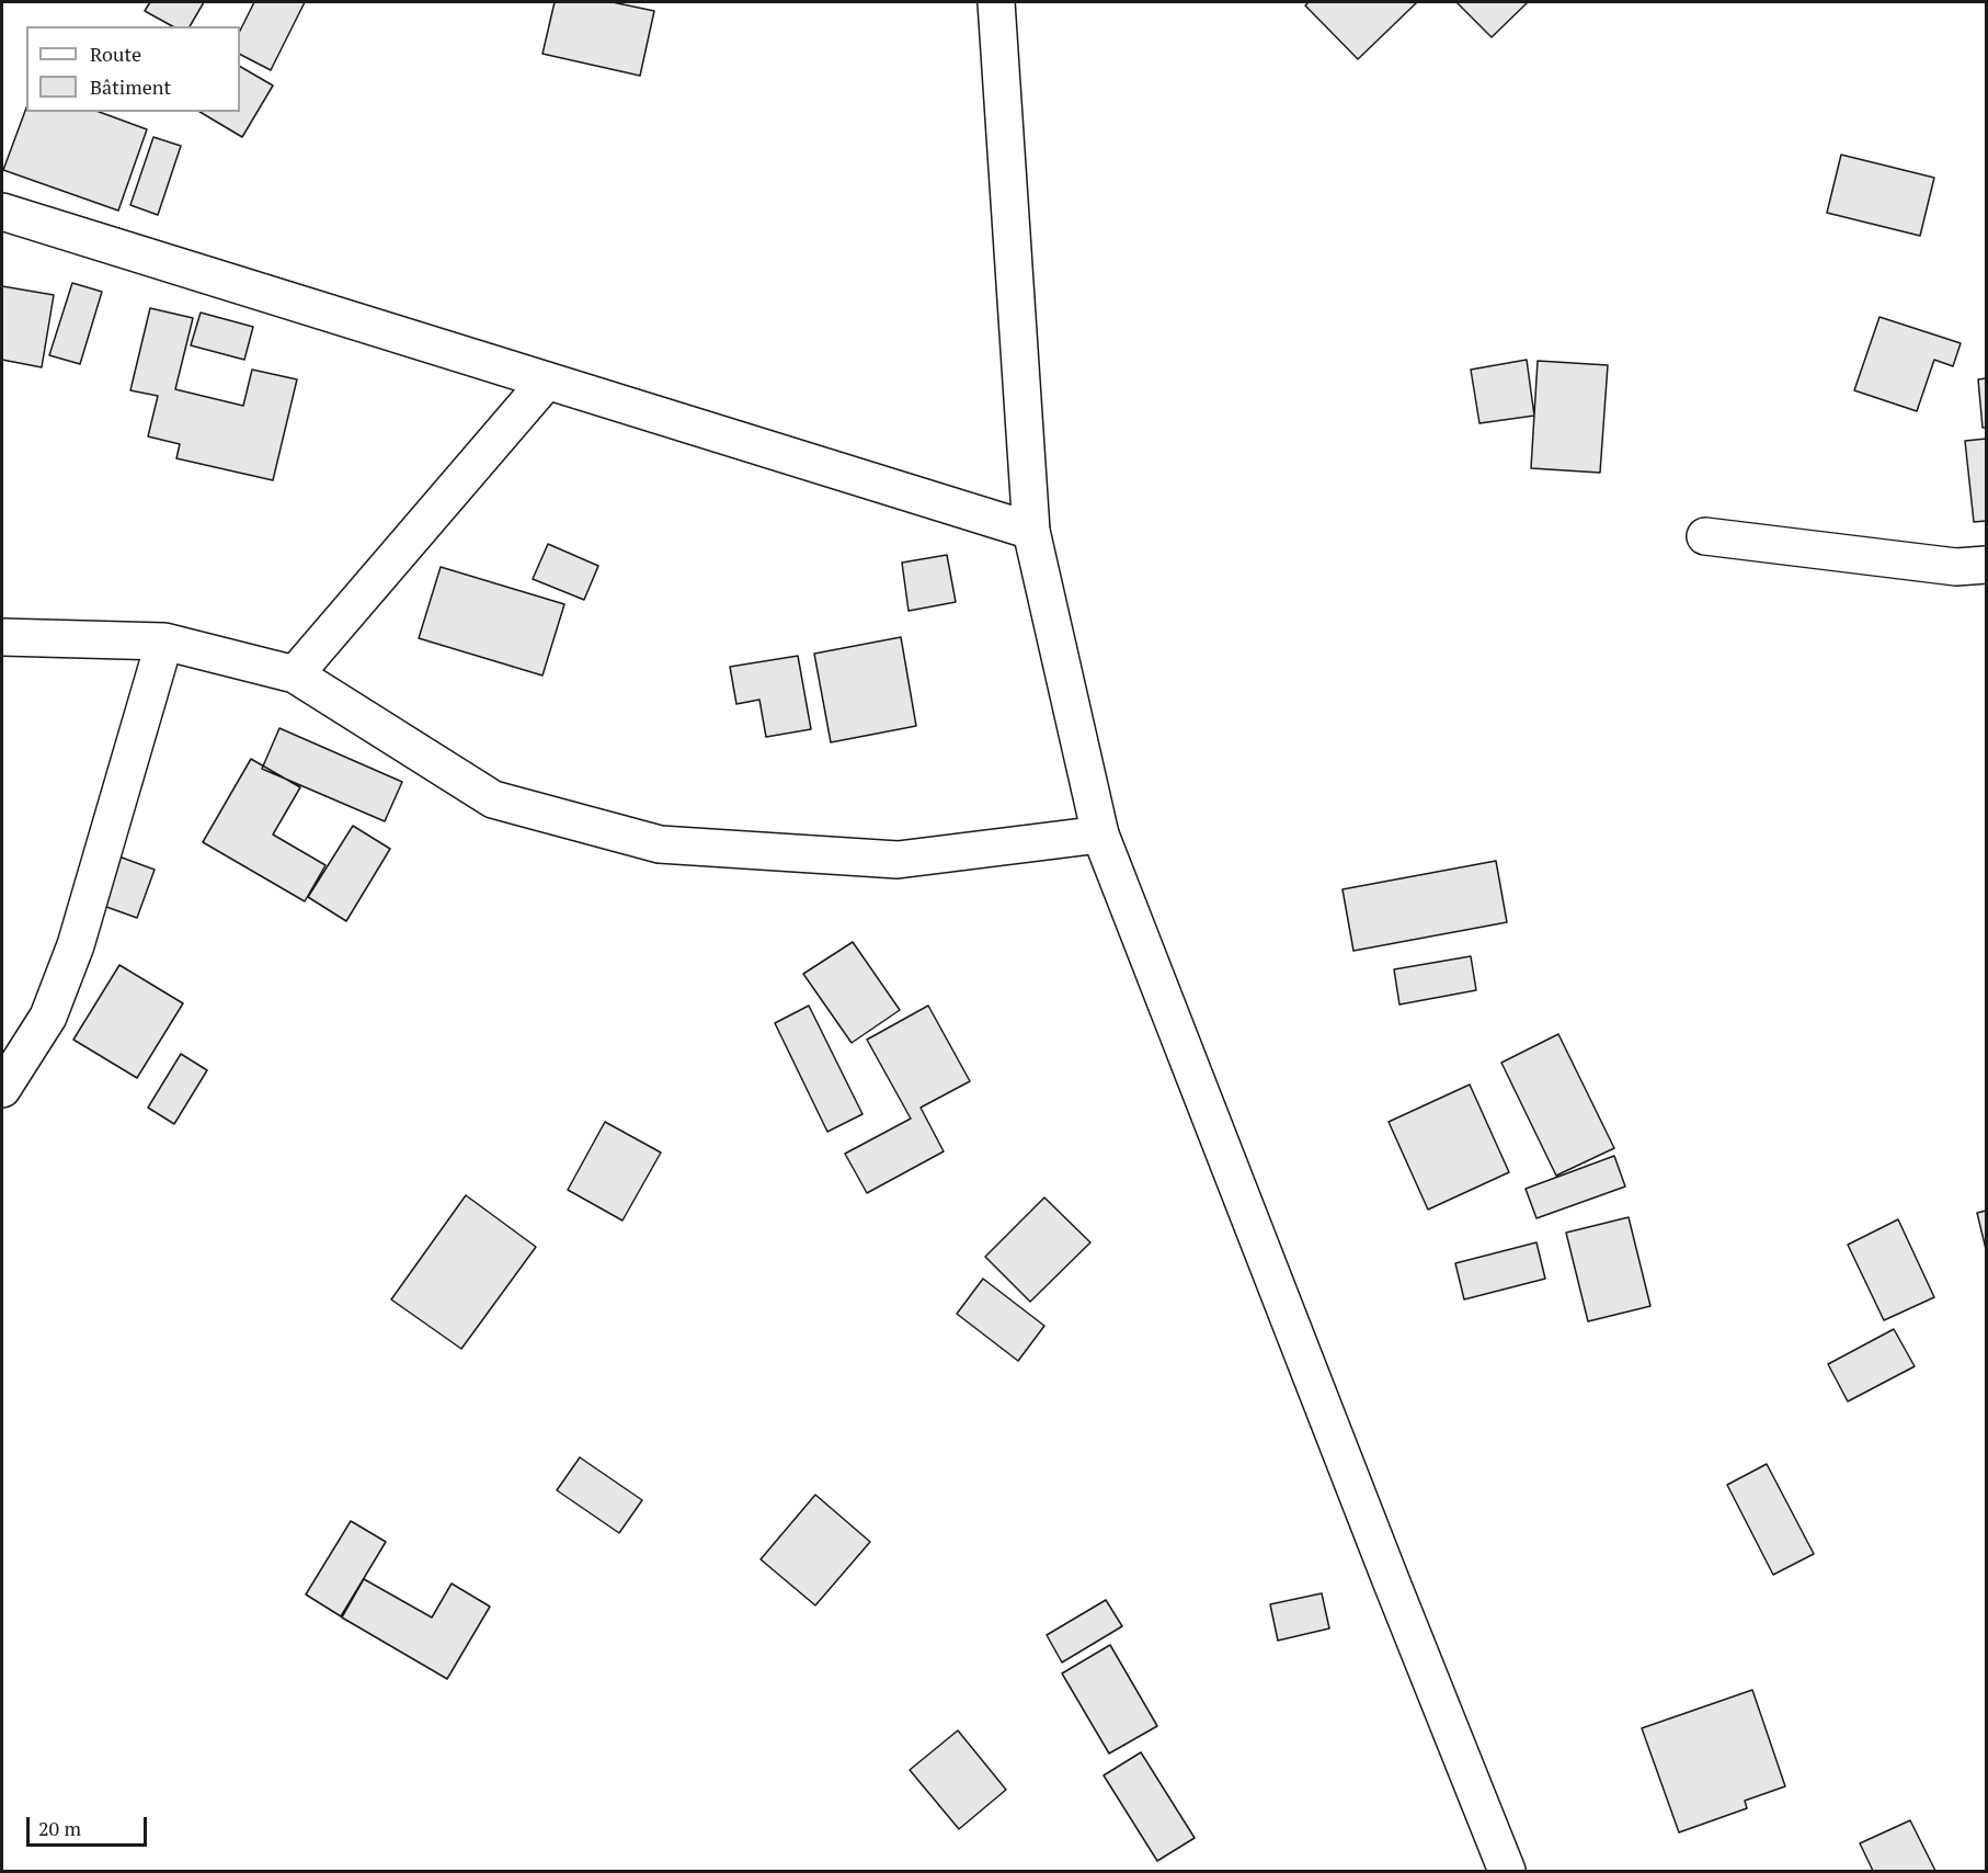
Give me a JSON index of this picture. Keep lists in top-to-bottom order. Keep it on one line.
{"legend":["Route","Bâtiment"],"scale_bar":"20 m"}
